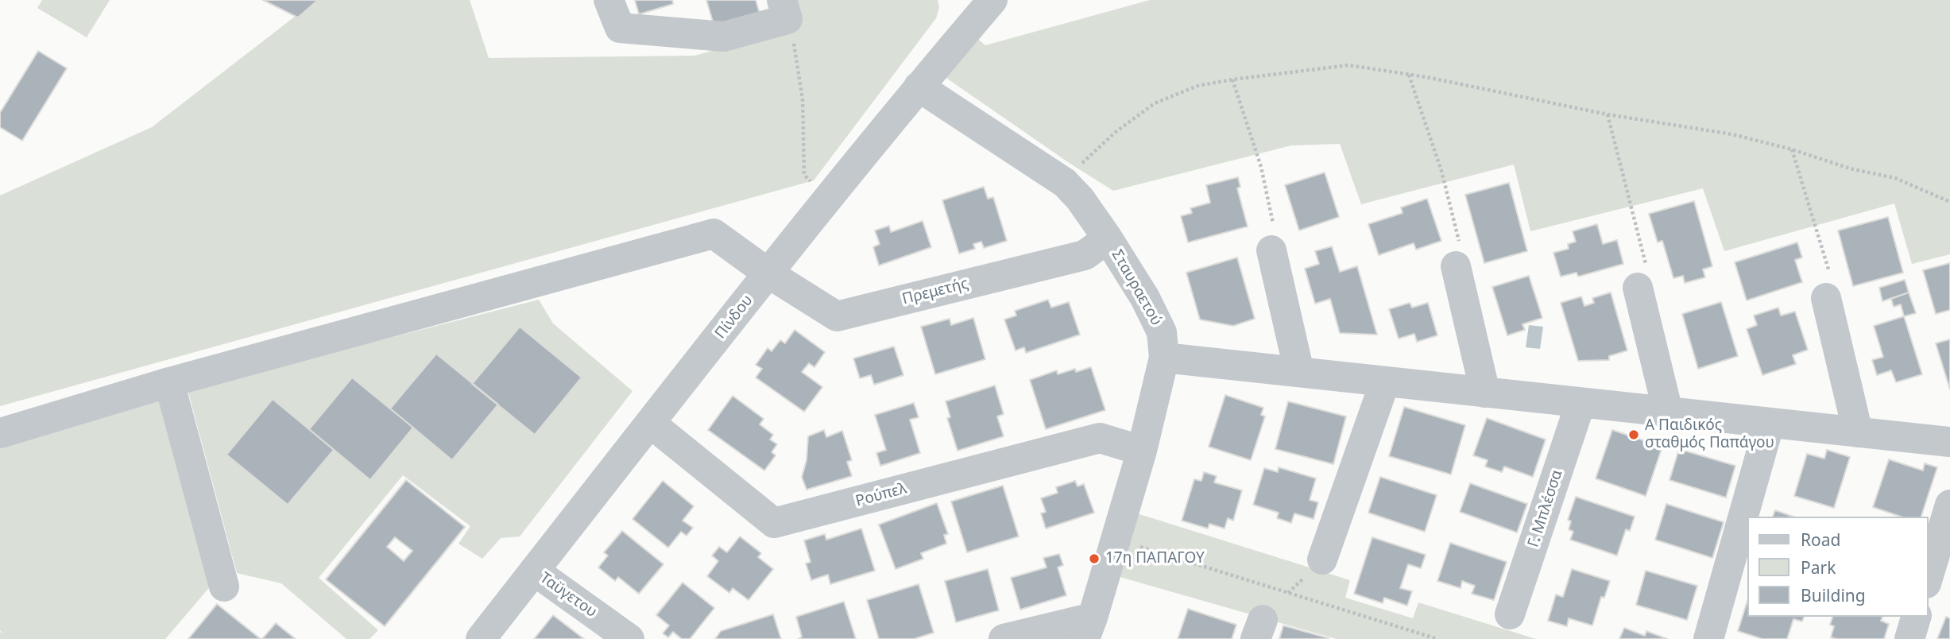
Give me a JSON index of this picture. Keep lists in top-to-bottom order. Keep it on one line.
{"streets":{"street":["Σταυραετού","Πρεμετής","Πίνδου","Ρούπελ","Γ. Μπλέσσα","Ταϋγετου"]},"crossings":[["Σταυραετού","Πρεμετής"],["Σταυραετού","Πίνδου"],["Σταυραετού","Ρούπελ"],["Πρεμετής","Πίνδου"],["Πίνδου","Ρούπελ"],["Πίνδου","Ταϋγετου"]],"places":["Α Παιδικός σταθμός Παπάγου","17η ΠΑΠΑΓΟΥ"],"legend":["Road","Park","Building"]}
